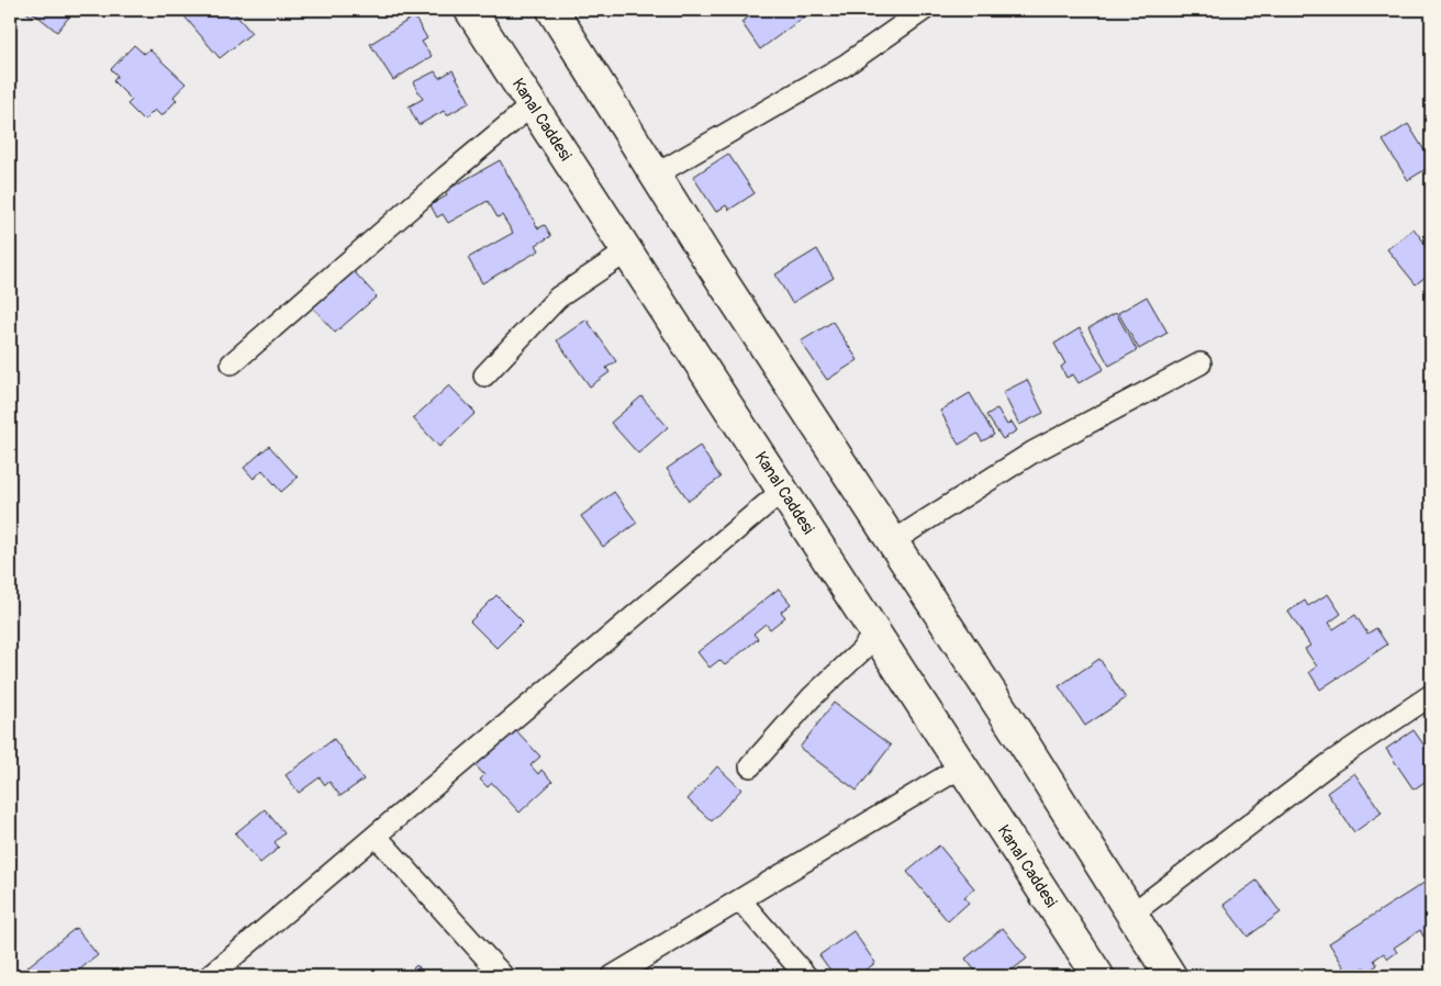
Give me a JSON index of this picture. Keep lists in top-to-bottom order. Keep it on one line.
{"streets":{"main road":["Kanal Caddesi"]}}
